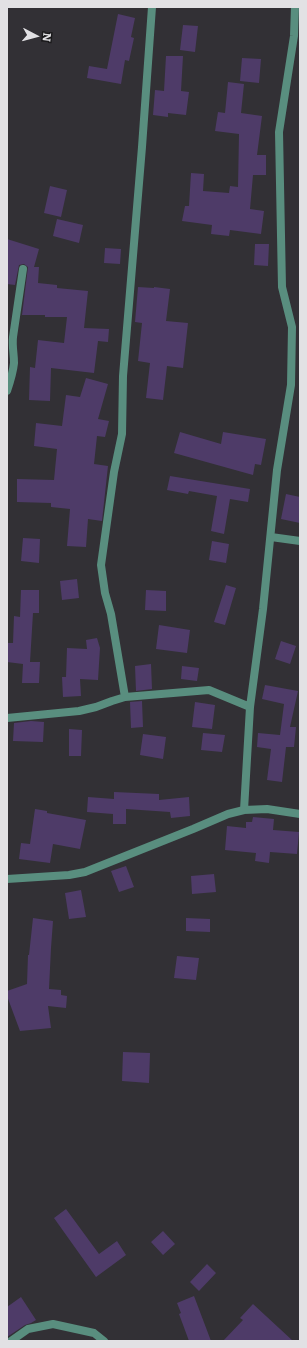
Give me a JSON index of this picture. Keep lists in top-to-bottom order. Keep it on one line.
{"north":"right"}
